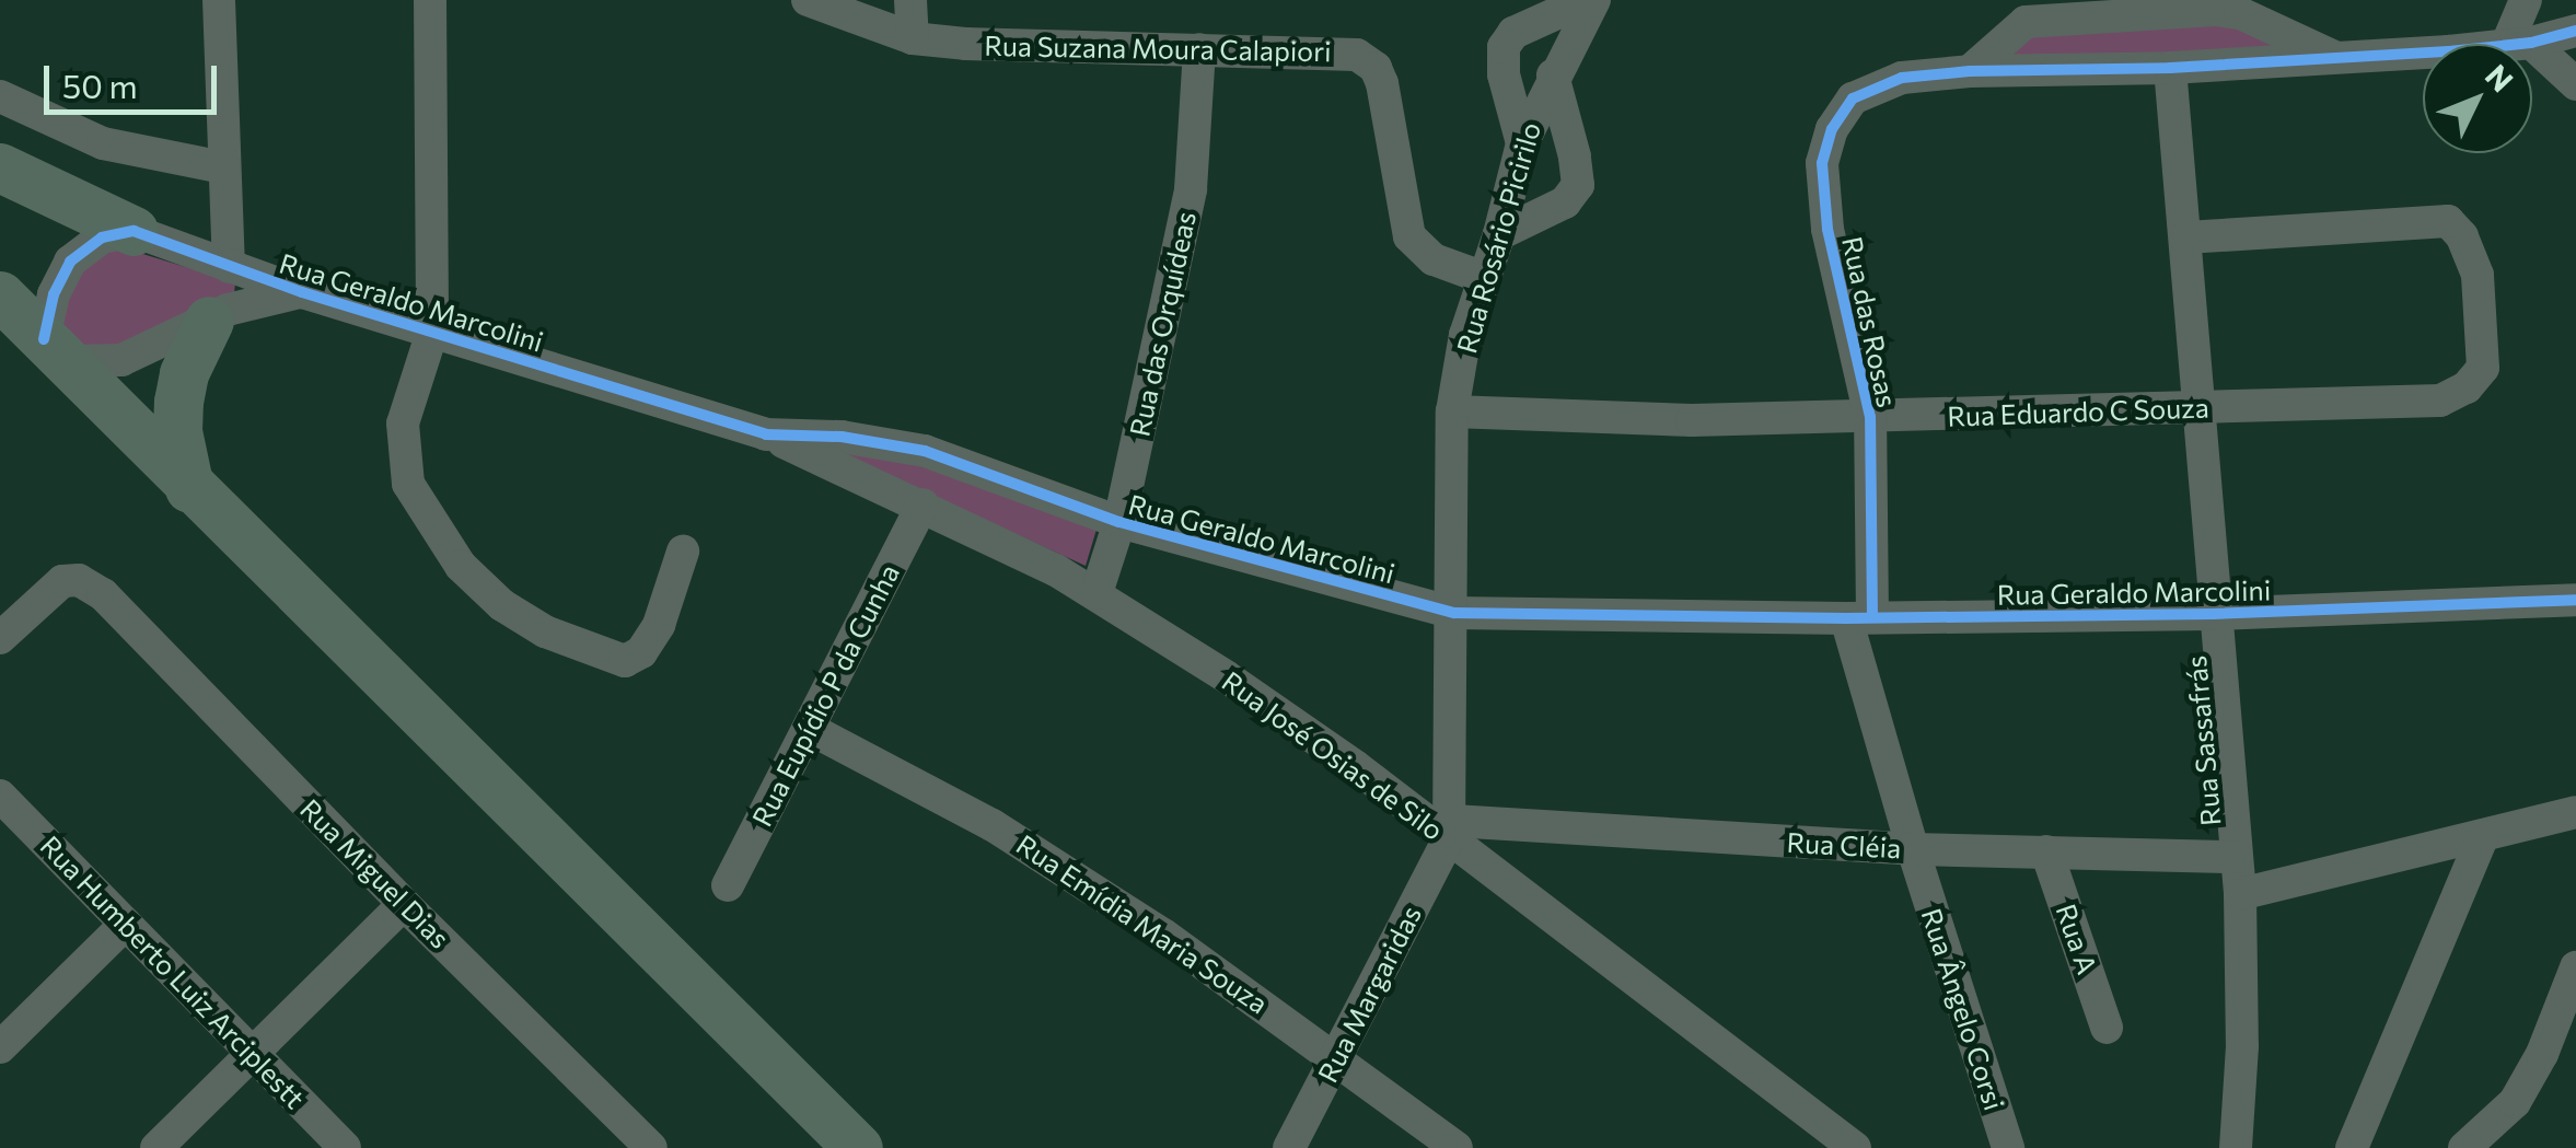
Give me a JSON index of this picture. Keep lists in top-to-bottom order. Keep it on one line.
{"streets":{"street":["Rua Suzana Moura Calapiori","Rua Rosário Picirilo","Rua Geraldo Marcolini","Rua das Rosas","Rua das Orquídeas","Rua Eduardo C Souza","Rua Eupídio P da Cunha","Rua Sassafrás","Rua José Osias de Silo","Rua Cléia","Rua Miguel Dias","Rua Emídia Maria Souza","Rua A","Rua Humberto Luiz Arciplestt","Rua Margaridas","Rua Ângelo Corsi"]},"crossings":[["Rua Suzana Moura Calapiori","Rua Rosário Picirilo"],["Rua Suzana Moura Calapiori","Rua das Orquídeas"],["Rua Rosário Picirilo","Rua Geraldo Marcolini"],["Rua Rosário Picirilo","Rua Eduardo C Souza"],["Rua Rosário Picirilo","Rua José Osias de Silo"],["Rua Rosário Picirilo","Rua Cléia"],["Rua Rosário Picirilo","Rua Margaridas"],["Rua Geraldo Marcolini","Rua das Rosas"],["Rua Geraldo Marcolini","Rua das Orquídeas"],["Rua Geraldo Marcolini","Rua Sassafrás"],["Rua Geraldo Marcolini","Rua José Osias de Silo"],["Rua Geraldo Marcolini","Rua Ângelo Corsi"],["Rua das Rosas","Rua Eduardo C Souza"],["Rua das Rosas","Rua Sassafrás"],["Rua das Rosas","Rua Ângelo Corsi"],["Rua das Orquídeas","Rua José Osias de Silo"],["Rua Eduardo C Souza","Rua Sassafrás"],["Rua Eupídio P da Cunha","Rua José Osias de Silo"],["Rua Eupídio P da Cunha","Rua Emídia Maria Souza"],["Rua Sassafrás","Rua Cléia"],["Rua José Osias de Silo","Rua Cléia"],["Rua José Osias de Silo","Rua Margaridas"],["Rua Cléia","Rua A"],["Rua Cléia","Rua Margaridas"],["Rua Cléia","Rua Ângelo Corsi"],["Rua Emídia Maria Souza","Rua Margaridas"]],"scale_bar":"50 m","north":"top right"}
